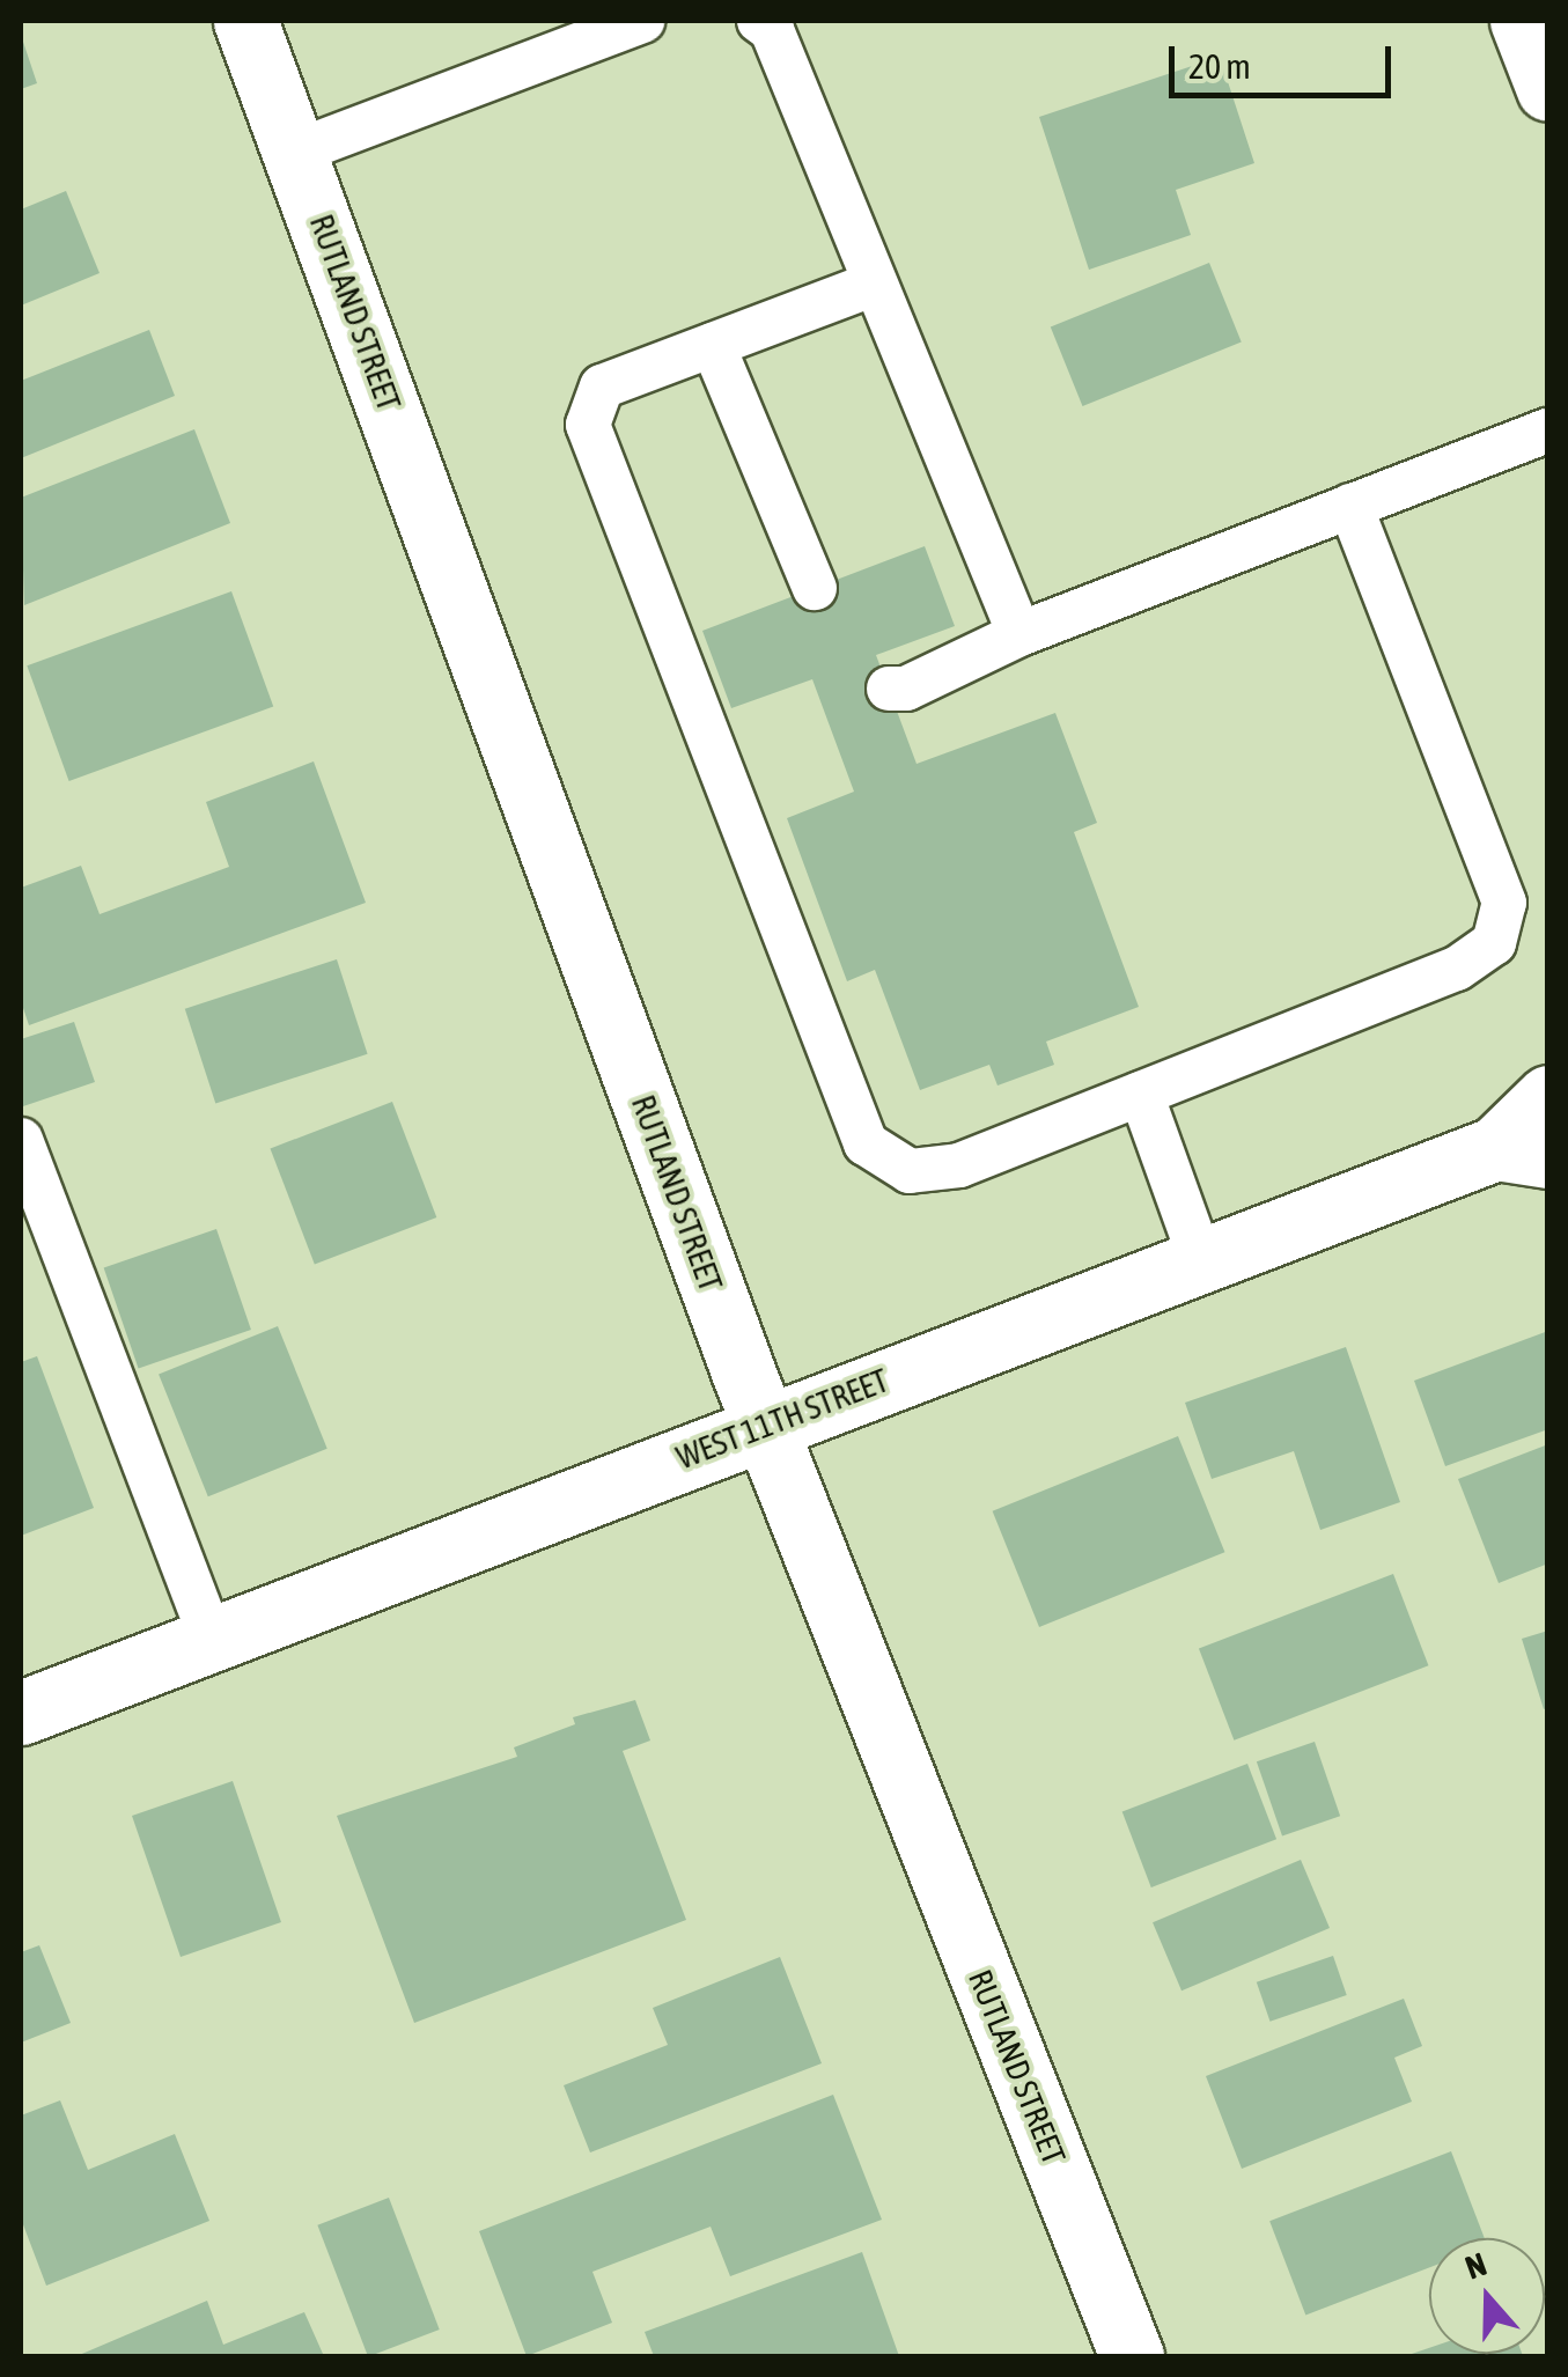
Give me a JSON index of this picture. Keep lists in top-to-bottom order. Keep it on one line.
{"streets":{"street":["RUTLAND STREET","WEST 11TH STREET"]},"crossings":[["RUTLAND STREET","WEST 11TH STREET"]],"scale_bar":"20 m","north":"top"}
